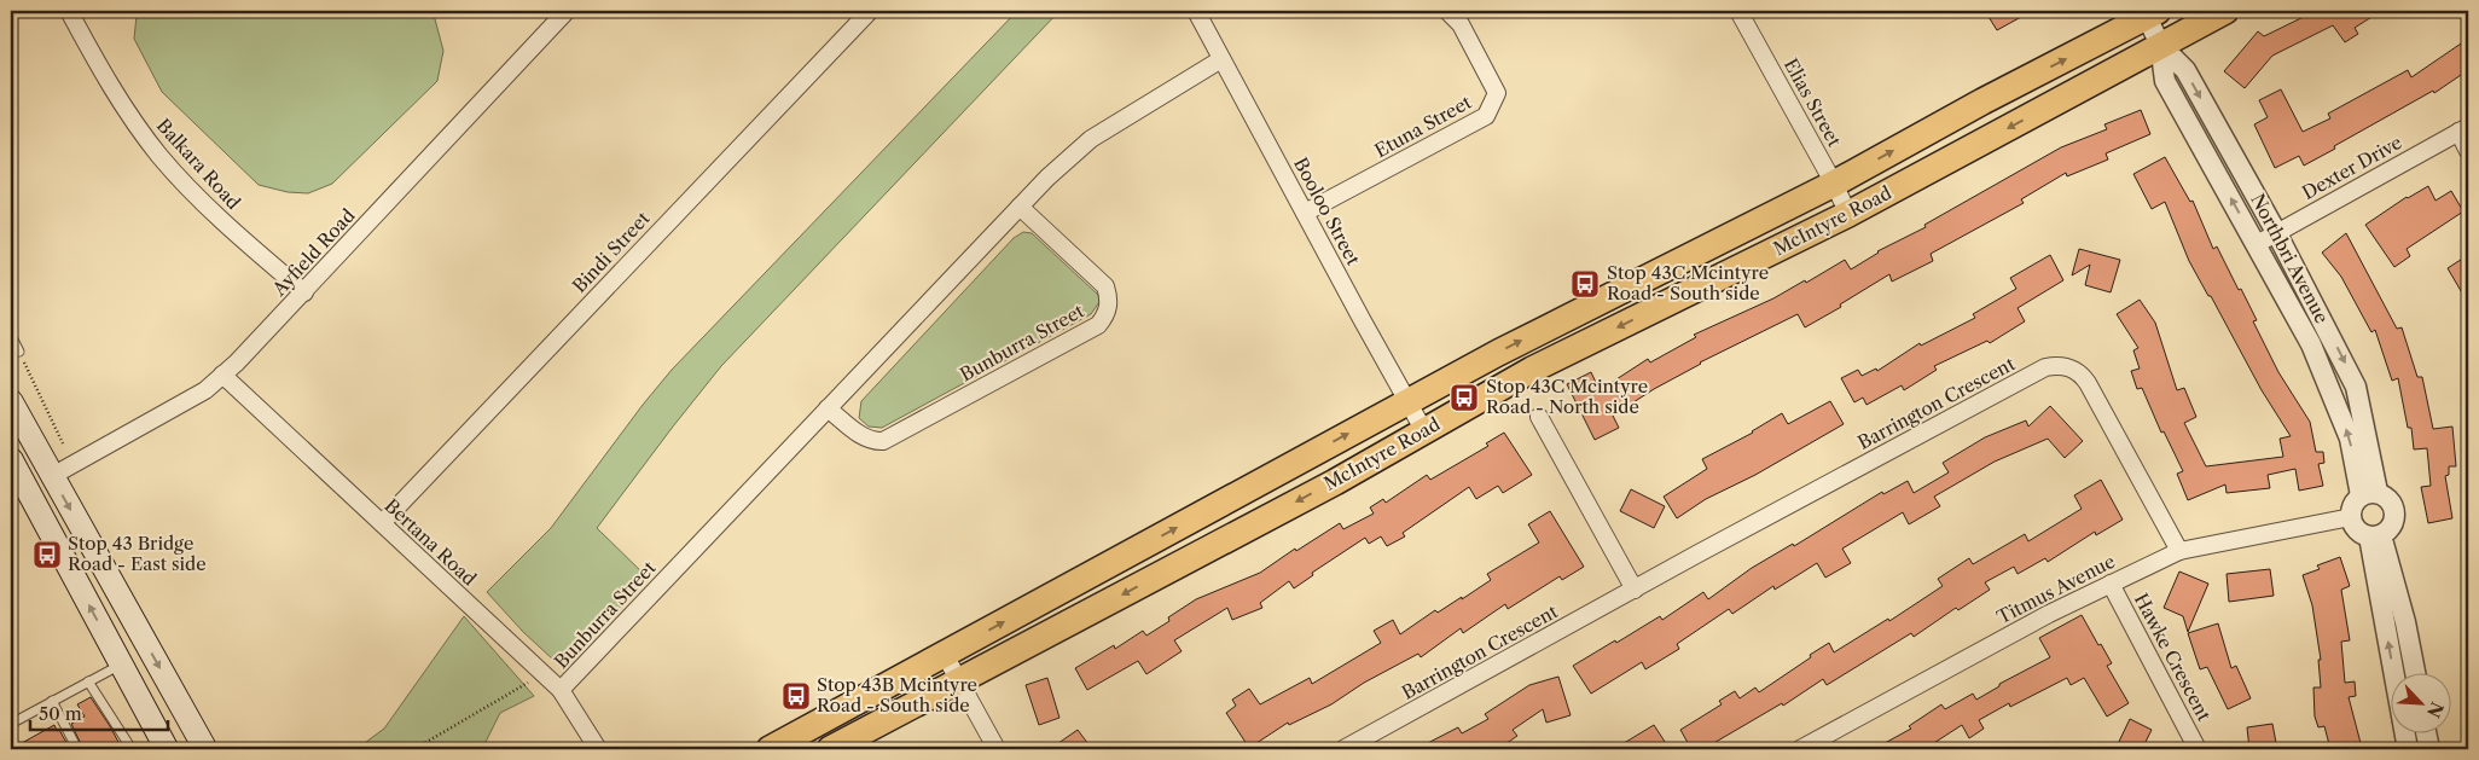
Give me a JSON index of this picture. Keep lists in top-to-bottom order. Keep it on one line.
{"streets":{"main road":["McIntyre Road"],"street":["Elias Street","Etuna Street","Balkara Road","Dexter Drive","Booloo Street","Ayfield Road","Bindi Street","Northbri Avenue","Bunburra Street","Barrington Crescent","Bertana Road","Titmus Avenue","Hawke Crescent"]},"crossings":[["Elias Street","McIntyre Road"],["Etuna Street","Booloo Street"],["Balkara Road","Ayfield Road"],["Dexter Drive","Northbri Avenue"],["Booloo Street","McIntyre Road"],["Booloo Street","Bunburra Street"],["McIntyre Road","Northbri Avenue"],["Ayfield Road","Bertana Road"],["Bindi Street","Bertana Road"],["Northbri Avenue","Titmus Avenue"],["Bunburra Street","Bertana Road"],["Barrington Crescent","Titmus Avenue"],["Titmus Avenue","Hawke Crescent"]],"places":{"bus stop":["Stop 43C Mcintyre Road - South side","Stop 43C Mcintyre Road - North side","Stop 43 Bridge Road - East side","Stop 43B Mcintyre Road - South side"]},"scale_bar":"50 m","north":"bottom right"}
